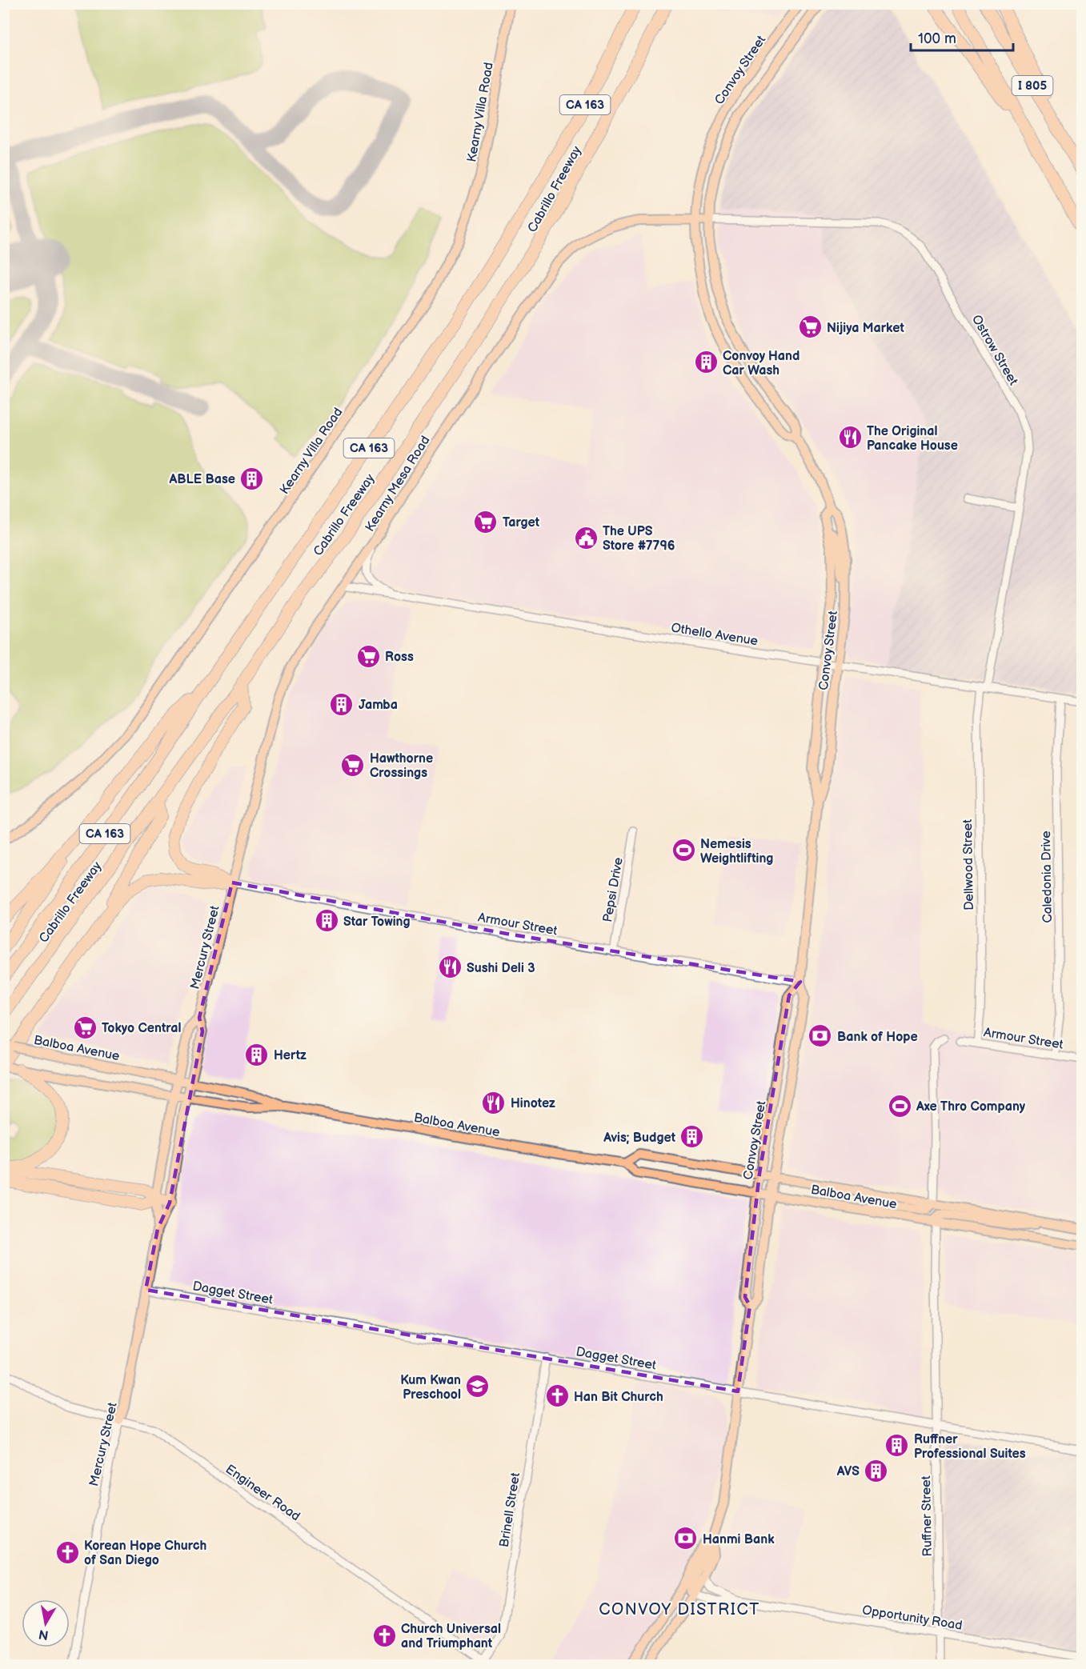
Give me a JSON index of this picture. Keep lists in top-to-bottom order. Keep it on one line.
{"streets":{"highway":["I 805","CA 163","Cabrillo Freeway"],"main road":["Convoy Street","Kearny Villa Road","Kearny Mesa Road","Mercury Street","Balboa Avenue"],"street":["Ostrow Street","Othello Avenue","Dellwood Street","Caledonia Drive","Pepsi Drive","Armour Street","Dagget Street","Engineer Road","Brinell Street","Ruffner Street","Opportunity Road"]},"crossings":[["Convoy Street","Ostrow Street"],["Convoy Street","Kearny Mesa Road"],["Convoy Street","Othello Avenue"],["Convoy Street","Armour Street"],["Convoy Street","Balboa Avenue"],["Convoy Street","Dagget Street"],["Ostrow Street","Kearny Mesa Road"],["Ostrow Street","Othello Avenue"],["Ostrow Street","Dellwood Street"],["Kearny Mesa Road","Othello Avenue"],["Kearny Mesa Road","Armour Street"],["Kearny Mesa Road","Mercury Street"],["Othello Avenue","Dellwood Street"],["Othello Avenue","Caledonia Drive"],["Dellwood Street","Armour Street"],["Caledonia Drive","Armour Street"],["Pepsi Drive","Armour Street"],["Armour Street","Mercury Street"],["Mercury Street","Balboa Avenue"],["Mercury Street","Dagget Street"],["Mercury Street","Engineer Road"],["Balboa Avenue","Ruffner Street"],["Dagget Street","Brinell Street"],["Dagget Street","Ruffner Street"],["Engineer Road","Brinell Street"],["Ruffner Street","Opportunity Road"]],"districts":["CONVOY DISTRICT"],"places":{"supermarket":["Nijiya Market","Target","Ross","Hawthorne Crossings","Tokyo Central"],"building":["Convoy Hand Car Wash","ABLE Base","Jamba","Star Towing","Hertz","Avis; Budget","Ruffner Professional Suites","AVS"],"restaurant":["The Original Pancake House","Sushi Deli 3","Hinotez"],"public building":["The UPS Store #7796"],"sports":["Nemesis Weightlifting","Axe Thro Company"],"bank":["Bank of Hope","Hanmi Bank"],"school or university":["Kum Kwan Preschool"],"church":["Han Bit Church","Korean Hope Church of San Diego","Church Universal and Triumphant"]},"scale_bar":"100 m","north":"bottom"}
